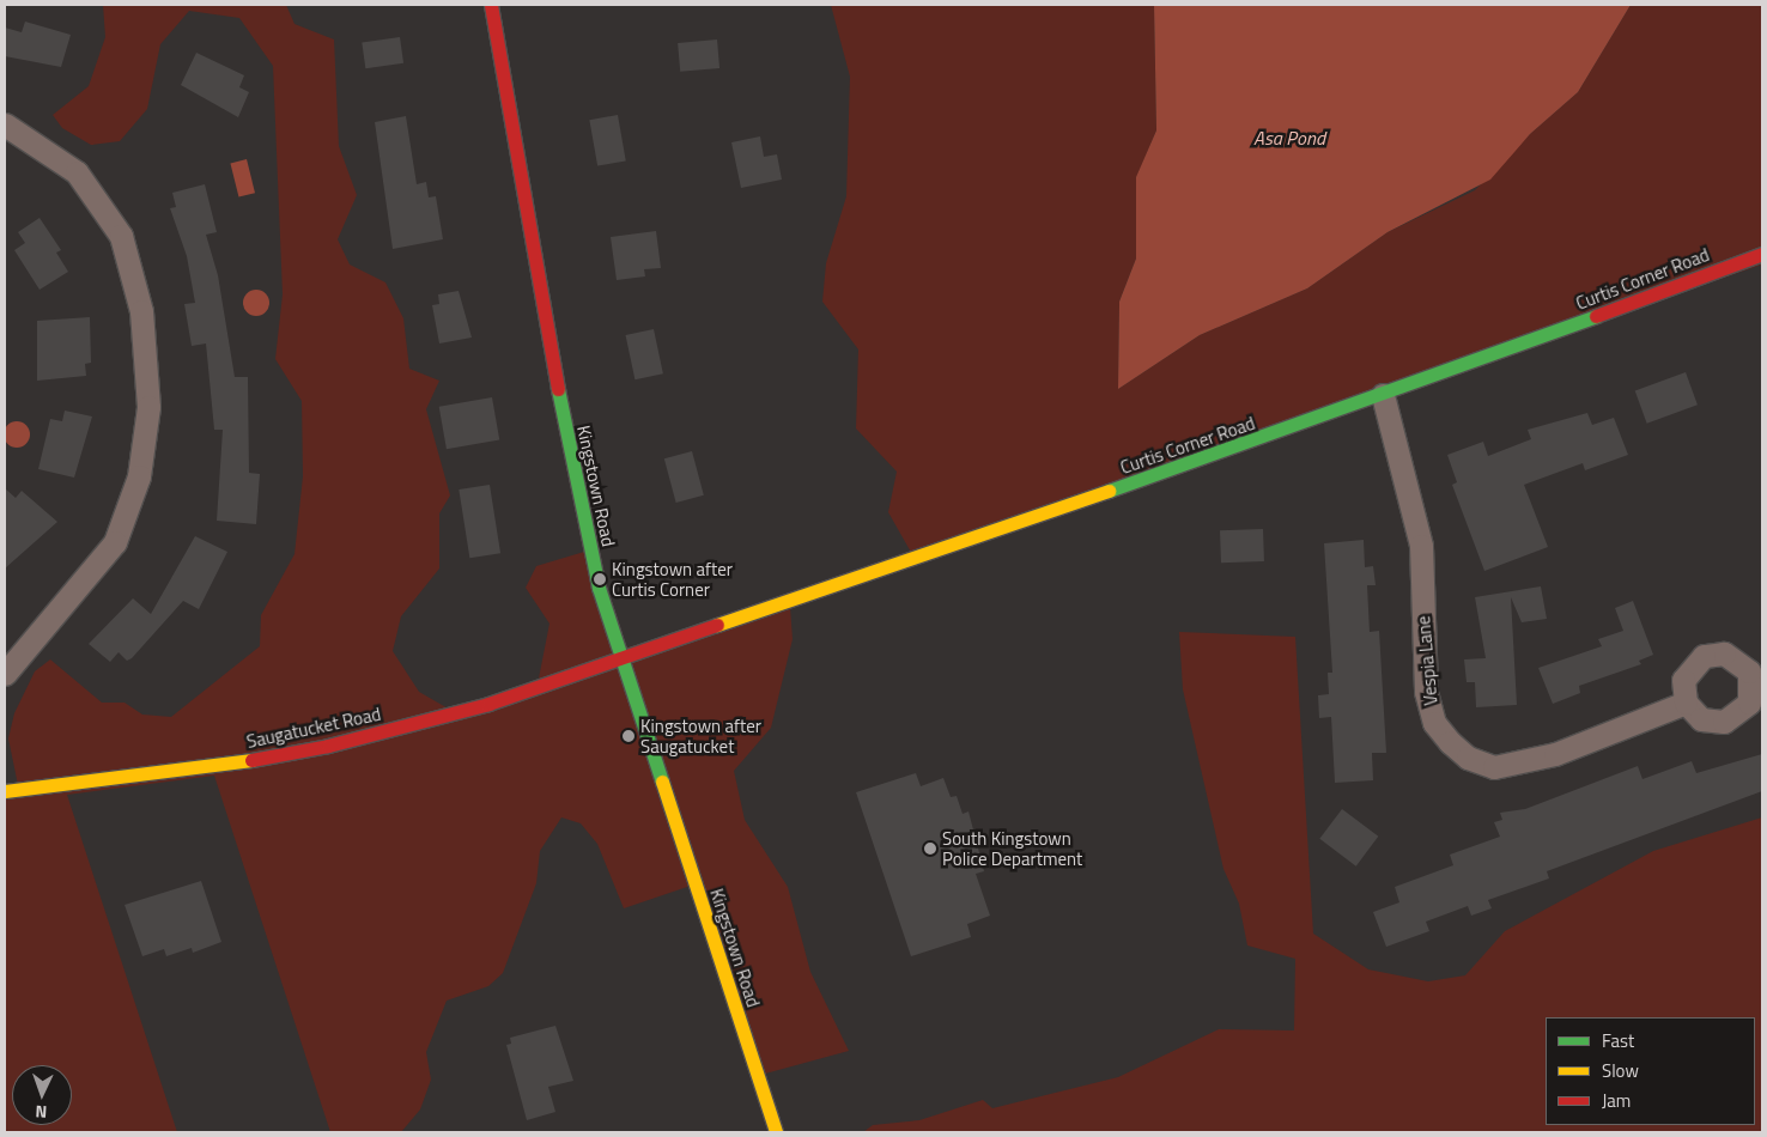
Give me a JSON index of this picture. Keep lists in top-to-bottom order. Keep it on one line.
{"streets":{"street":["Curtis Corner Road","Kingstown Road","Vespia Lane","Saugatucket Road"]},"crossings":[["Curtis Corner Road","Kingstown Road"],["Curtis Corner Road","Vespia Lane"],["Curtis Corner Road","Saugatucket Road"],["Kingstown Road","Saugatucket Road"]],"water":["Asa Pond"],"places":["Kingstown after Curtis Corner","Kingstown after Saugatucket","South Kingstown Police Department"],"legend":["Fast","Slow","Jam"],"north":"bottom"}
